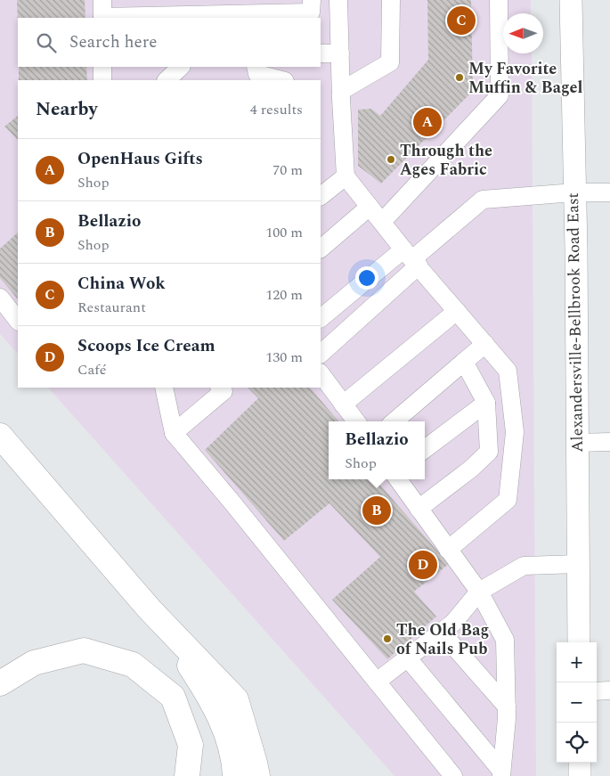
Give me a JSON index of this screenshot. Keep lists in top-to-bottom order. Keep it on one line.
{"streets":{"main road":["Alexandersville-Bellbrook Road East"]},"places":["My Favorite Muffin & Bagel","Through the Ages Fabric","The Old Bag of Nails Pub"],"north":"left","page":{"pins":["C","A","B","D"],"search":"Search here","heading":["Nearby","4 results"],"list":[{"mark":"A","name":"OpenHaus Gifts","note":"Shop","value":"70 m"},{"mark":"B","name":"Bellazio","note":"Shop","value":"100 m"},{"mark":"C","name":"China Wok","note":"Restaurant","value":"120 m"},{"mark":"D","name":"Scoops Ice Cream","note":"Café","value":"130 m"}],"popup":["Bellazio","Shop"],"map_buttons":["+","−"]}}
